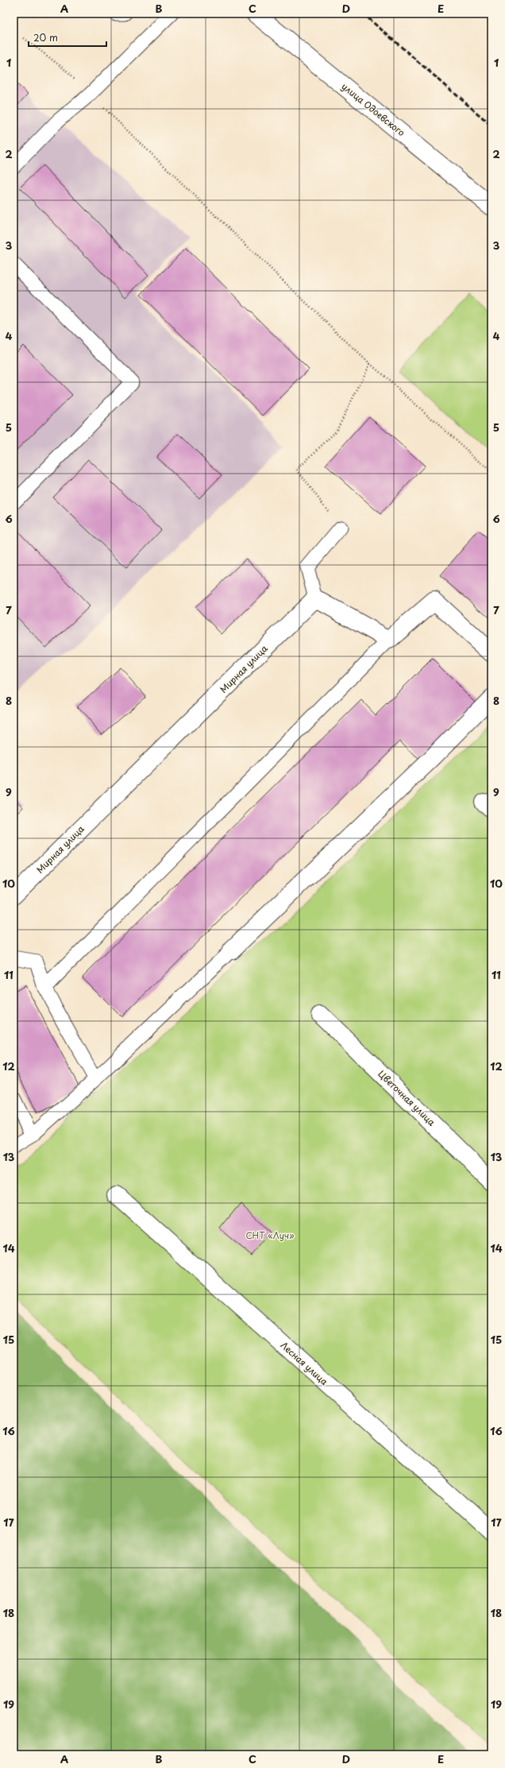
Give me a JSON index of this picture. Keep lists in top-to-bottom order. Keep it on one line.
{"streets":{"street":["улица Одоевского","Мирная улица","Цветочная улица","Лесная улица"]},"parks":["СНТ «Луч»"],"scale_bar":"20 m","grid":{"columns":["A","B","C","D","E"],"rows":["1","2","3","4","5","6","7","8","9","10","11","12","13","14","15","16","17","18","19"]}}
